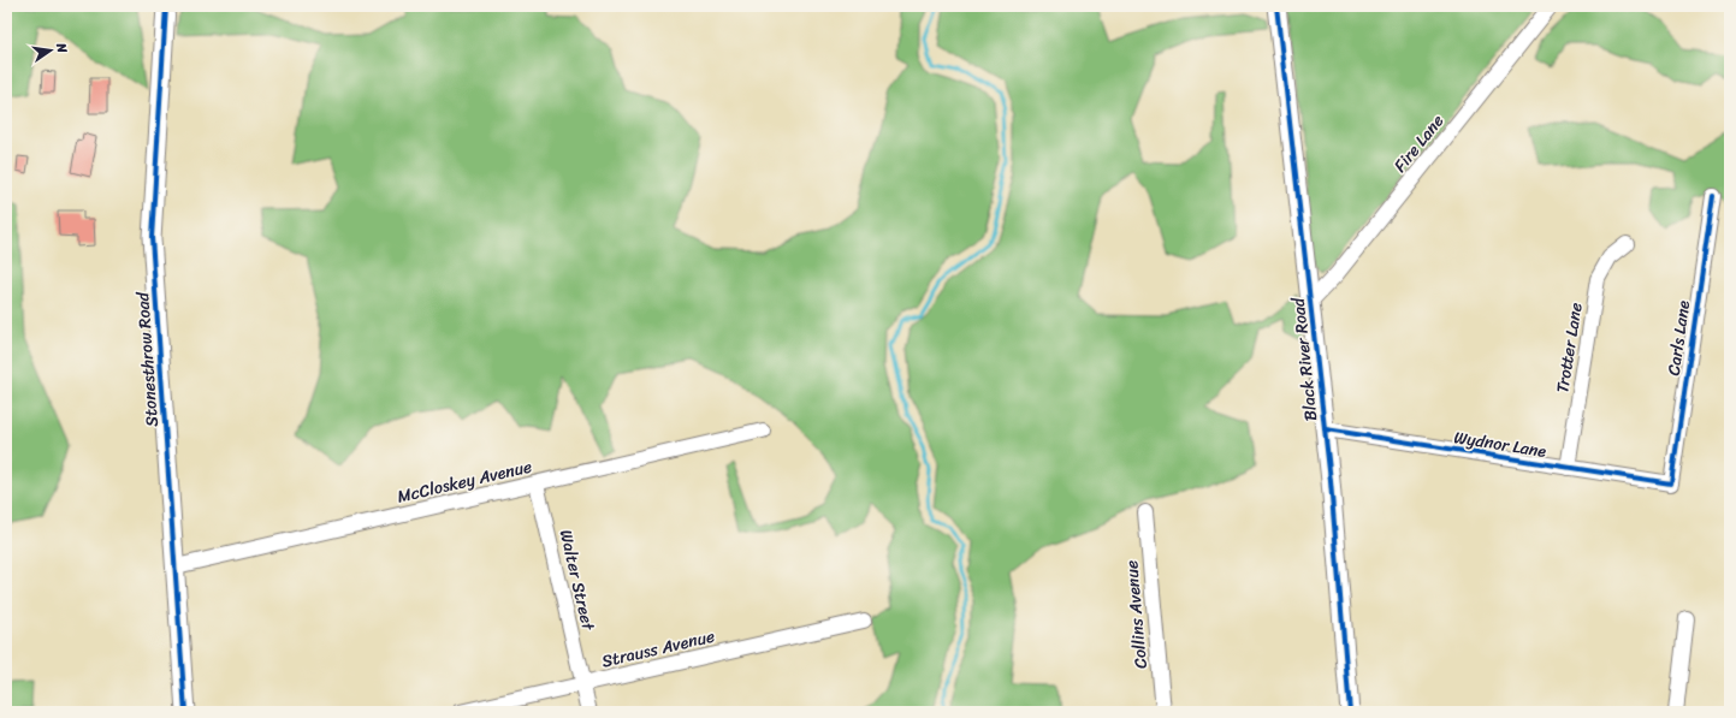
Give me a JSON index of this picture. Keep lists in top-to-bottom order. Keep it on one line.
{"streets":{"street":["Fire Lane","Carls Lane","Trotter Lane","Stonesthrow Road","Black River Road","Wydnor Lane","McCloskey Avenue","Walter Street","Collins Avenue","Strauss Avenue"]},"crossings":[["Fire Lane","Black River Road"],["Carls Lane","Wydnor Lane"],["Trotter Lane","Wydnor Lane"],["Stonesthrow Road","McCloskey Avenue"],["Black River Road","Wydnor Lane"],["McCloskey Avenue","Walter Street"],["Walter Street","Strauss Avenue"]],"north":"right"}
